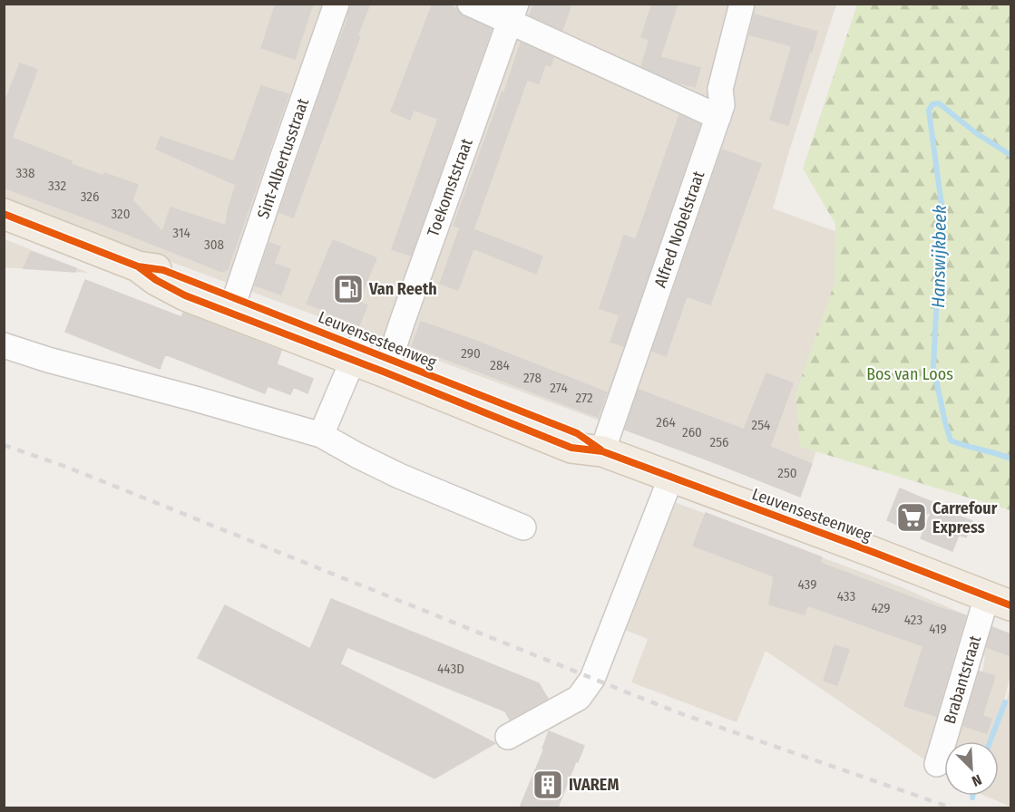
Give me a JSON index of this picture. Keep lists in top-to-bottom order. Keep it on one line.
{"streets":{"main road":["Leuvensesteenweg"],"street":["Sint-Albertusstraat","Toekomststraat","Alfred Nobelstraat","Brabantstraat"]},"crossings":[["Sint-Albertusstraat","Leuvensesteenweg"],["Toekomststraat","Leuvensesteenweg"],["Alfred Nobelstraat","Leuvensesteenweg"],["Leuvensesteenweg","Brabantstraat"]],"water":["Hanswijkbeek"],"parks":["Bos van Loos"],"places":{"fuel station":["Van Reeth"],"supermarket":["Carrefour Express"],"building":["IVAREM"]},"house_numbers":["338","332","326","320","314","308","290","284","278","274","272","264","254","260","256","250","439","433","429","423","419","443D"],"north":"bottom right"}
